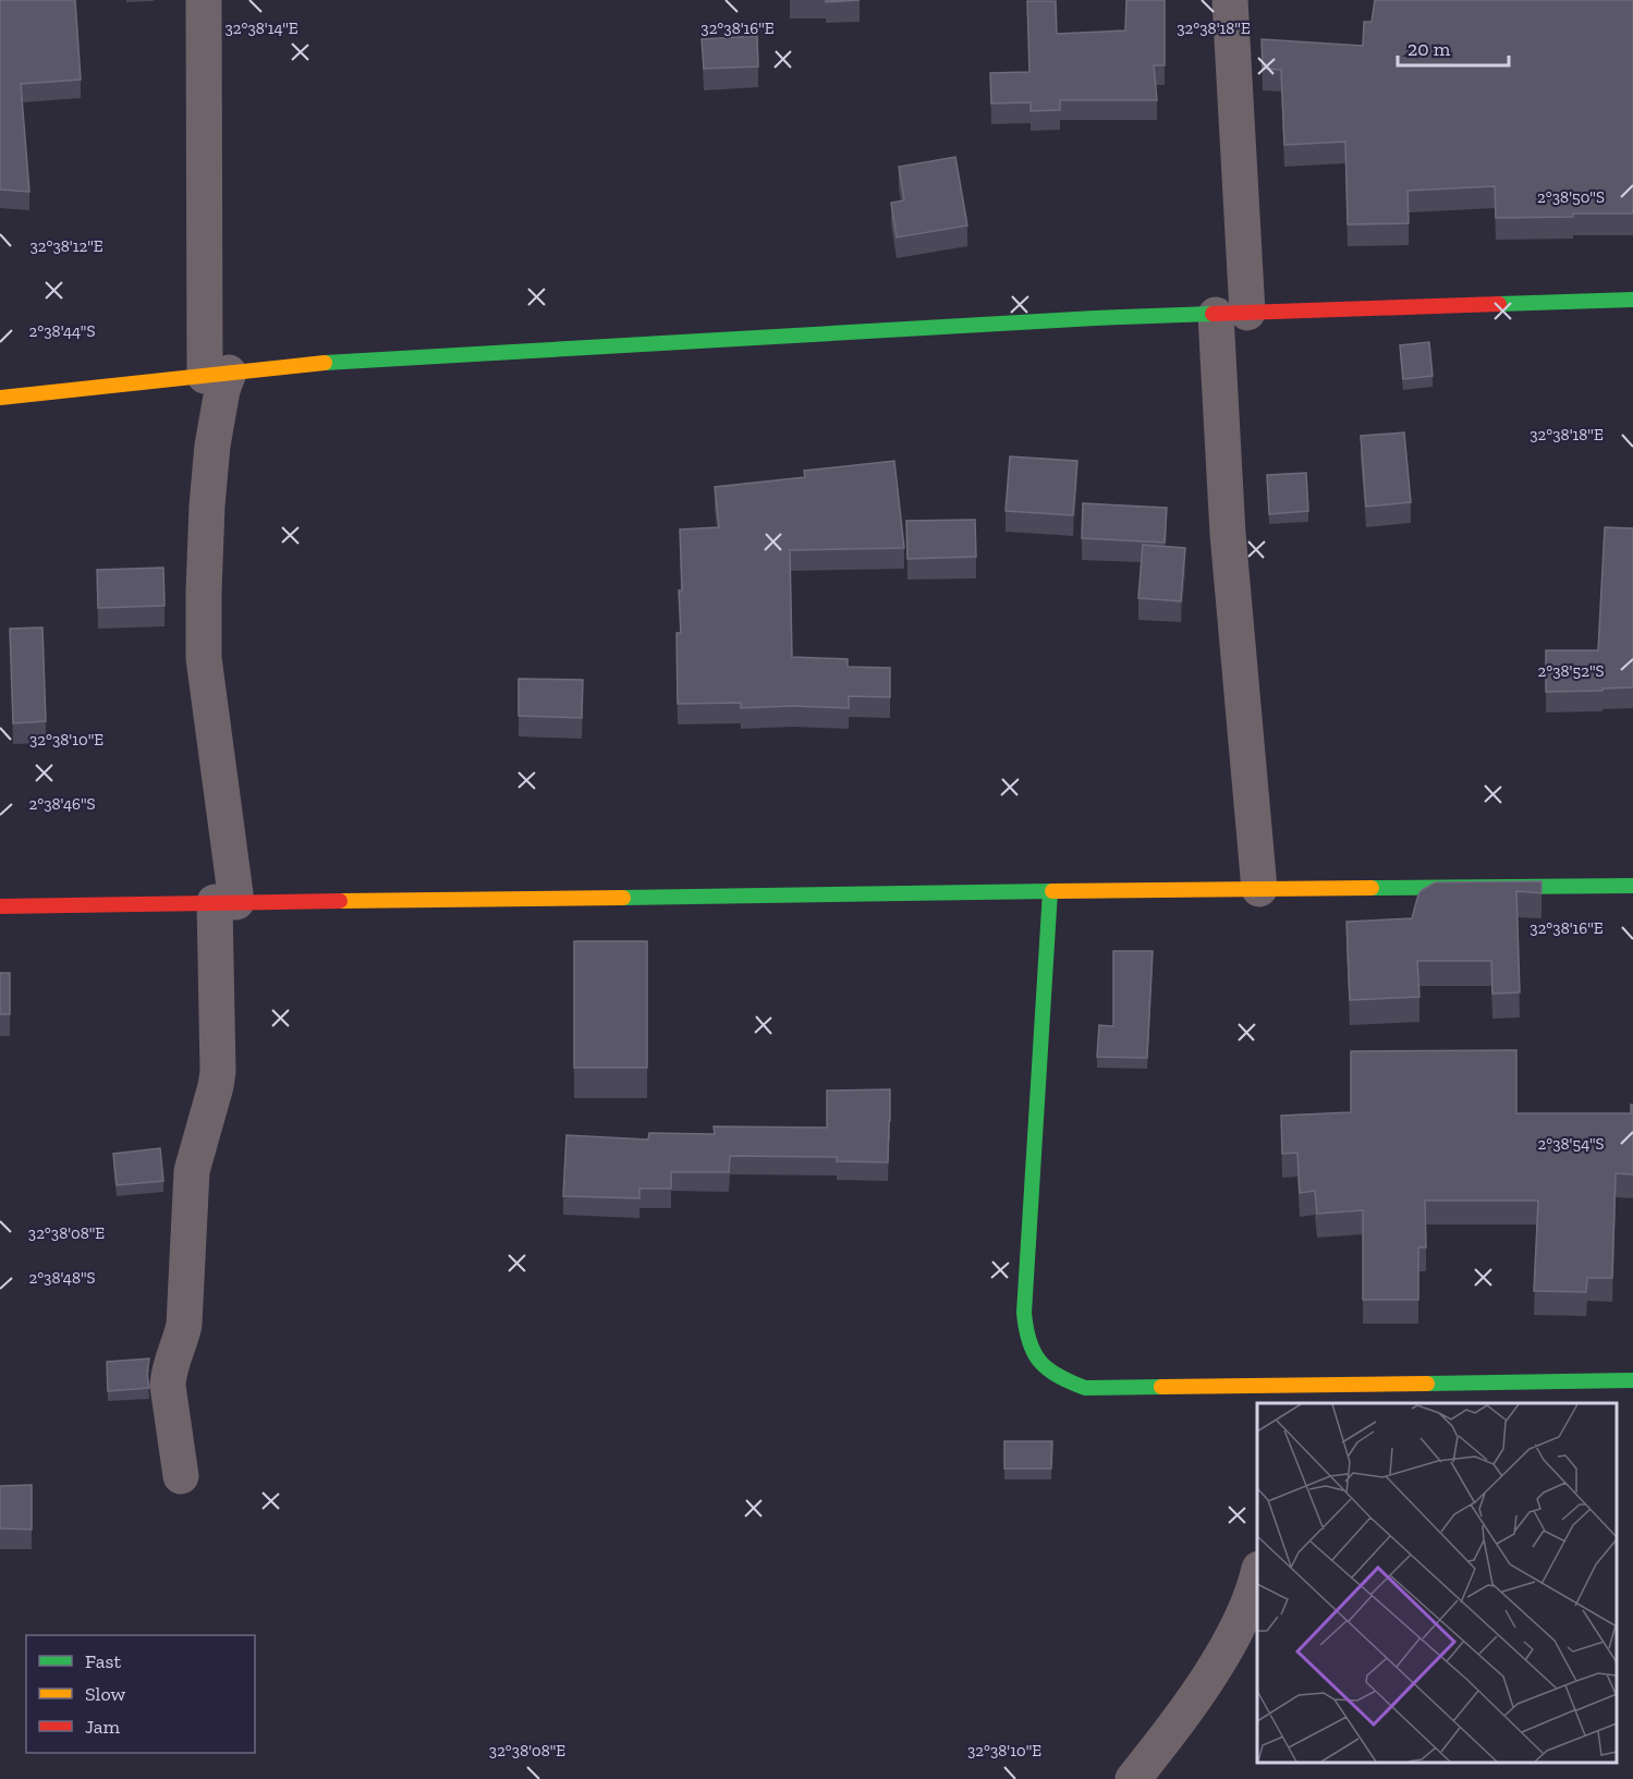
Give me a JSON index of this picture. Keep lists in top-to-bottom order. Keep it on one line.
{"legend":["Fast","Slow","Jam"],"scale_bar":"20 m","coordinates":["32°38'14\"E","32°38'16\"E","32°38'18\"E","2°38'50\"S","32°38'12\"E","2°38'44\"S","2°38'52\"S","32°38'10\"E","2°38'46\"S","2°38'54\"S","32°38'08\"E","2°38'48\"S"]}
